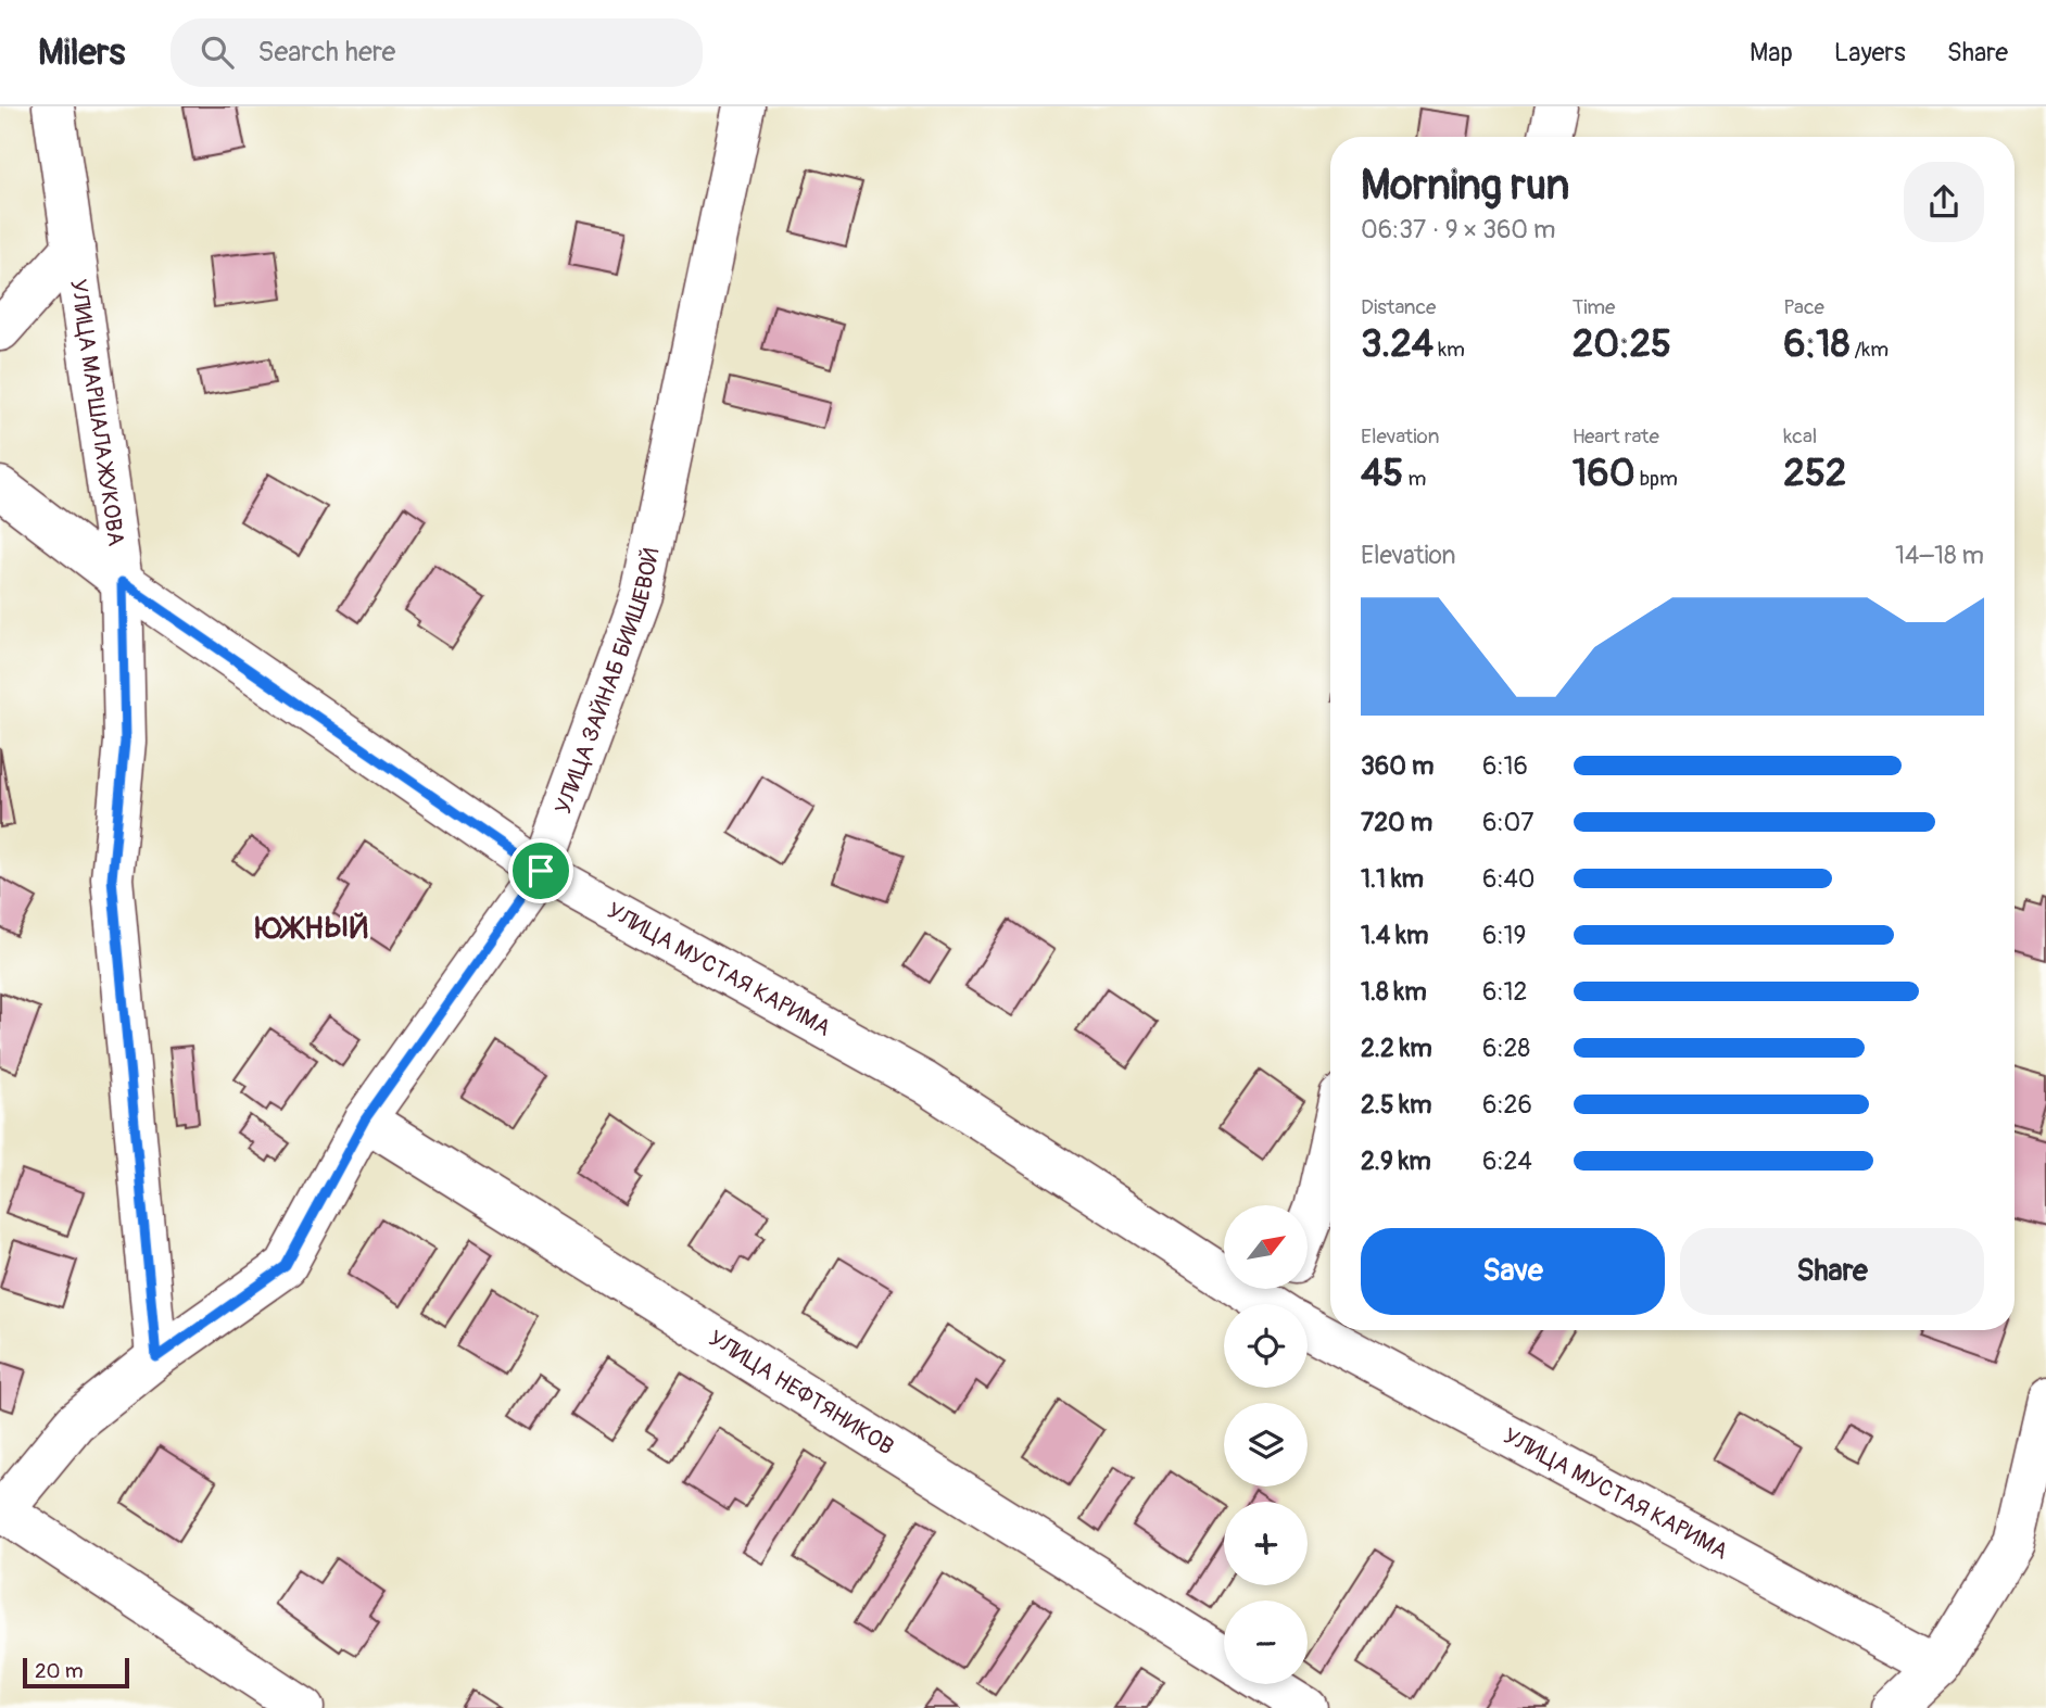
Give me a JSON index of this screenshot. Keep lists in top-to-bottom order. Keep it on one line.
{"streets":{"street":["УЛИЦА МАРШАЛА ЖУКОВА","УЛИЦА ЗАЙНАБ БИИШЕВОЙ","УЛИЦА МУСТАЯ КАРИМА","УЛИЦА НЕФТЯНИКОВ"]},"crossings":[["УЛИЦА МАРШАЛА ЖУКОВА","УЛИЦА ЗАЙНАБ БИИШЕВОЙ"],["УЛИЦА МАРШАЛА ЖУКОВА","УЛИЦА МУСТАЯ КАРИМА"],["УЛИЦА ЗАЙНАБ БИИШЕВОЙ","УЛИЦА МУСТАЯ КАРИМА"],["УЛИЦА ЗАЙНАБ БИИШЕВОЙ","УЛИЦА НЕФТЯНИКОВ"]],"districts":["ЮЖНЫЙ"],"scale_bar":"20 m","north":"top right","page":{"header":"Milers","search":"Search here","nav":["Map","Layers","Share"],"heading":["Morning run","06:37 · 9 × 360 m"],"stats":[["Distance","3.24 km"],["Time","20:25"],["Pace","6:18 /km"],["Elevation","45 m"],["Heart rate","160 bpm"],["kcal","252"]],"chart":["Elevation","14–18 m"],"list":[{"name":"360 m","note":"6:16"},{"name":"720 m","note":"6:07"},{"name":"1.1 km","note":"6:40"},{"name":"1.4 km","note":"6:19"},{"name":"1.8 km","note":"6:12"},{"name":"2.2 km","note":"6:28"},{"name":"2.5 km","note":"6:26"},{"name":"2.9 km","note":"6:24"}],"map_buttons":["+","−"],"buttons":["Save","Share"],"scale":"20 m"}}
